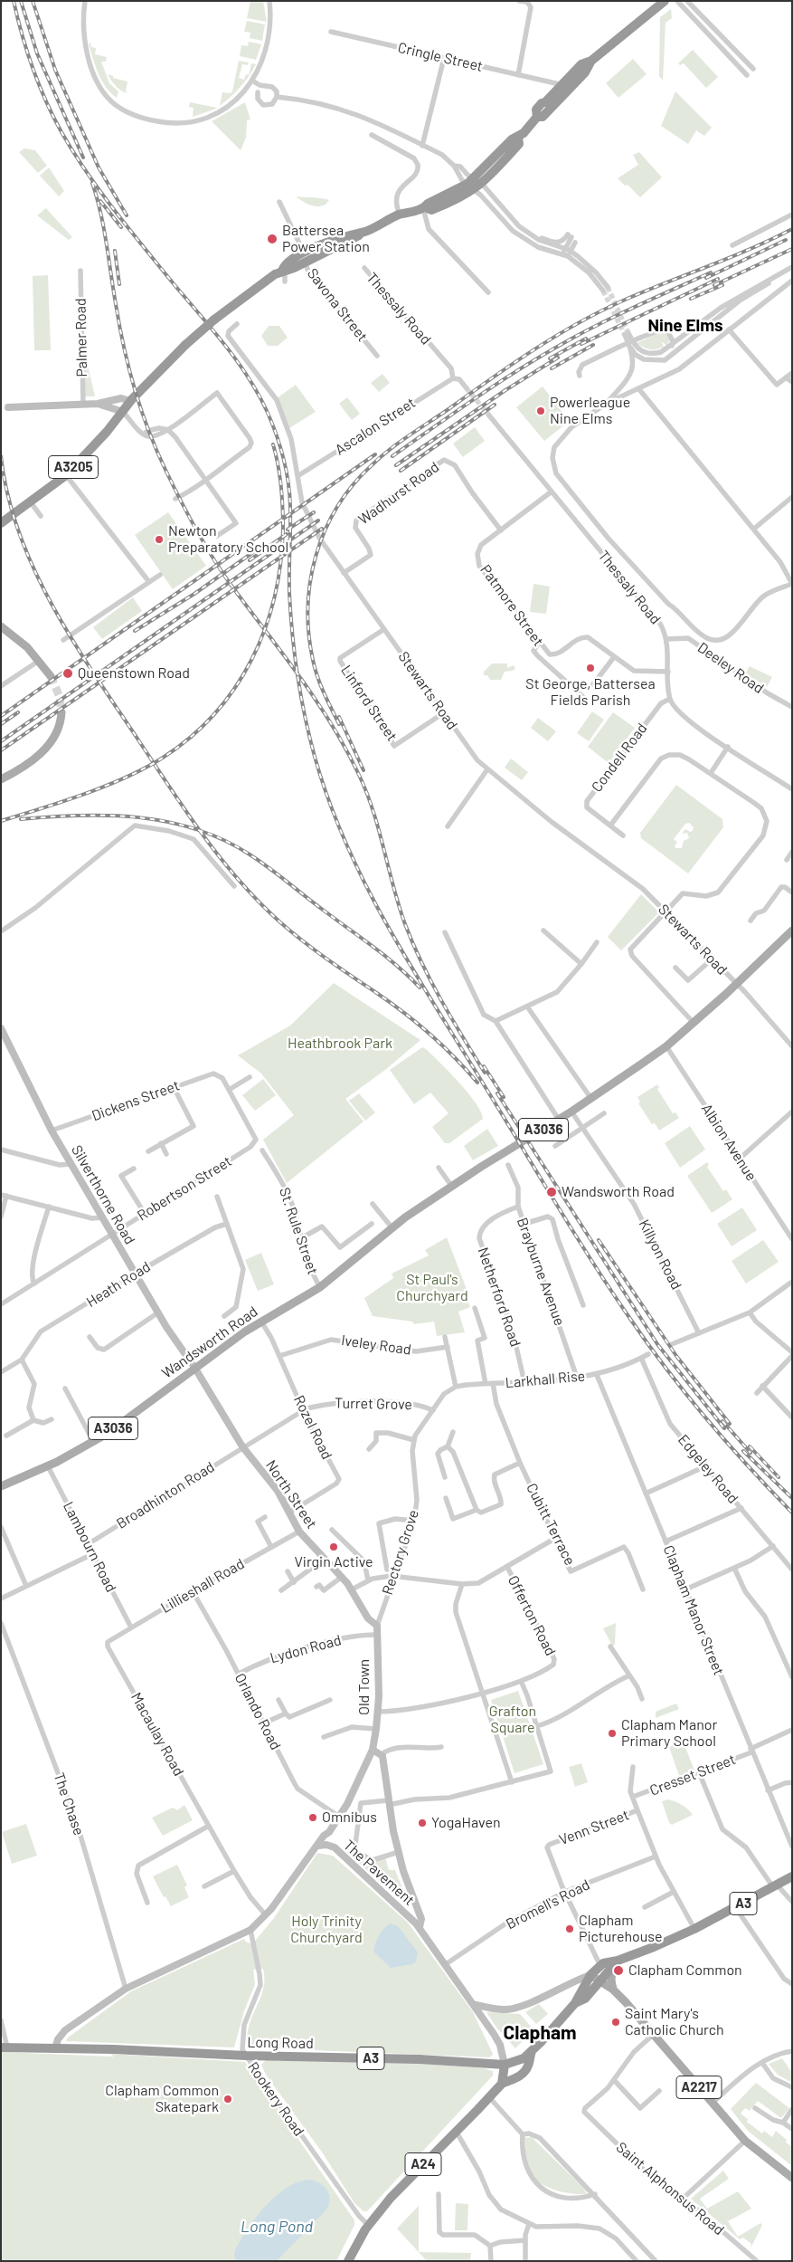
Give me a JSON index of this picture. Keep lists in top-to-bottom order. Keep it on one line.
{"streets":{"highway":["A3205","A3","Long Road","A24"],"main road":["A3036","Silverthorne Road","Wandsworth Road","North Street","Old Town","The Pavement","A2217"],"street":["Cringle Street","Savona Street","Thessaly Road","Palmer Road","Ascalon Street","Wadhurst Road","Patmore Street","Deeley Road","Stewarts Road","Linford Street","Condell Road","Dickens Street","Albion Avenue","Robertson Street","St. Rule Street","Killyon Road","Brayburne Avenue","Heath Road","Netherford Road","Iveley Road","Larkhall Rise","Turret Grove","Rozel Road","Edgeley Road","Broadhinton Road","Cubitt Terrace","Lambourn Road","Rectory Grove","Lillieshall Road","Clapham Manor Street","Offerton Road","Lydon Road","Orlando Road","Macaulay Road","Cresset Street","The Chase","Venn Street","Bromell's Road","Rookery Road","Saint Alphonsus Road"]},"crossings":[["Cringle Street","A3205"],["Savona Street","A3205"],["Thessaly Road","Ascalon Street"],["Thessaly Road","Patmore Street"],["Thessaly Road","Deeley Road"],["Thessaly Road","Condell Road"],["Ascalon Street","Stewarts Road"],["Wadhurst Road","Patmore Street"],["Wadhurst Road","Stewarts Road"],["Stewarts Road","Linford Street"],["Stewarts Road","Wandsworth Road"],["Dickens Street","Robertson Street"],["Dickens Street","Silverthorne Road"],["Albion Avenue","Wandsworth Road"],["Robertson Street","Silverthorne Road"],["Silverthorne Road","Heath Road"],["Silverthorne Road","Wandsworth Road"],["Silverthorne Road","North Street"],["St. Rule Street","Wandsworth Road"],["Killyon Road","Wandsworth Road"],["Brayburne Avenue","Netherford Road"],["Brayburne Avenue","Larkhall Rise"],["Netherford Road","Larkhall Rise"],["Wandsworth Road","Rozel Road"],["Wandsworth Road","North Street"],["Wandsworth Road","Lambourn Road"],["Iveley Road","Rozel Road"],["Larkhall Rise","Edgeley Road"],["Larkhall Rise","Cubitt Terrace"],["Larkhall Rise","Clapham Manor Street"],["Turret Grove","Rozel Road"],["Turret Grove","North Street"],["Turret Grove","Broadhinton Road"],["Turret Grove","Rectory Grove"],["Rozel Road","North Street"],["North Street","Broadhinton Road"],["North Street","Rectory Grove"],["North Street","Lillieshall Road"],["North Street","Old Town"],["Broadhinton Road","Lambourn Road"],["Lambourn Road","Lillieshall Road"],["Rectory Grove","Old Town"],["Lillieshall Road","Orlando Road"],["Lillieshall Road","Macaulay Road"],["Clapham Manor Street","Cresset Street"],["Lydon Road","Old Town"],["Lydon Road","Orlando Road"],["Old Town","Orlando Road"],["Old Town","Macaulay Road"],["Old Town","The Chase"],["Old Town","The Pavement"],["Old Town","A3"],["Old Town","Long Road"],["Old Town","Rookery Road"],["Venn Street","A3"],["Venn Street","Bromell's Road"],["The Pavement","A3"],["The Pavement","Bromell's Road"],["The Pavement","Long Road"],["A3","Long Road"],["A3","A2217"],["A3","A24"],["Long Road","Rookery Road"],["A2217","Saint Alphonsus Road"],["Rookery Road","A24"]],"districts":["Nine Elms","Clapham"],"water":["Long Pond"],"parks":["Heathbrook Park","St Paul's Churchyard","Grafton Square","Holy Trinity Churchyard"],"places":["Battersea Power Station","Powerleague Nine Elms","Newton Preparatory School","St George, Battersea Fields Parish","Queenstown Road","Wandsworth Road","Virgin Active","Clapham Manor Primary School","Omnibus","YogaHaven","Clapham Picturehouse","Clapham Common","Saint Mary's Catholic Church","Clapham Common Skatepark"]}
